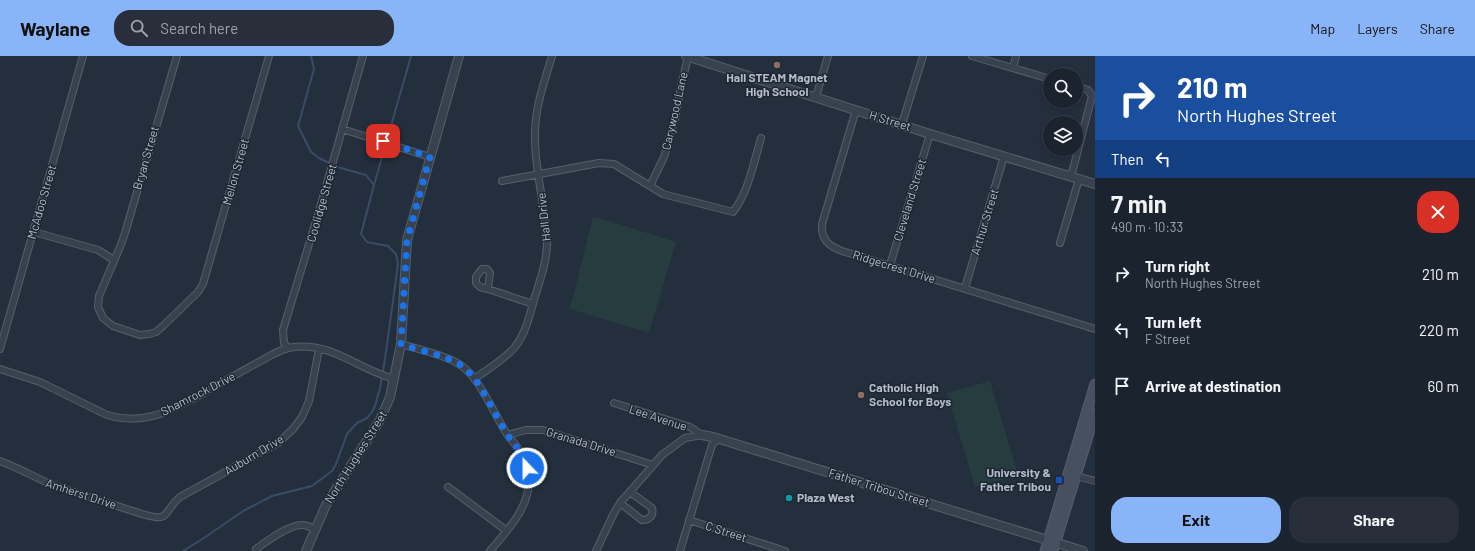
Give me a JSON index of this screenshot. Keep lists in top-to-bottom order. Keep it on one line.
{"streets":{"street":["Carywood Lane","H Street","Bryan Street","Mellon Street","Cleveland Street","McAdoo Street","Coolidge Street","Hall Drive","Arthur Street","Ridgecrest Drive","Shamrock Drive","Lee Avenue","Granada Drive","Auburn Drive","North Hughes Street","Father Tribou Street","Amherst Drive","C Street"]},"crossings":[["Carywood Lane","H Street"],["H Street","Cleveland Street"],["H Street","Arthur Street"],["H Street","Ridgecrest Drive"],["Bryan Street","Mellon Street"],["Cleveland Street","Ridgecrest Drive"],["Coolidge Street","Shamrock Drive"],["Arthur Street","Ridgecrest Drive"],["Shamrock Drive","Auburn Drive"],["Shamrock Drive","North Hughes Street"],["Lee Avenue","Father Tribou Street"],["Auburn Drive","Amherst Drive"]],"places":{"other":["Hall STEAM Magnet High School","Catholic High School for Boys","Plaza West"],"transit":["University & Father Tribou"]},"page":{"header":"Waylane","search":"Search here","nav":["Map","Layers","Share"],"turn":["210 m","North Hughes Street"],"then":"Then","heading":["7 min","490 m · 10:33"],"list":[{"name":"Turn right","note":"North Hughes Street","value":"210 m"},{"name":"Turn left","note":"F Street","value":"220 m"},{"name":"Arrive at destination","value":"60 m"}],"buttons":["Exit","Share"]}}
